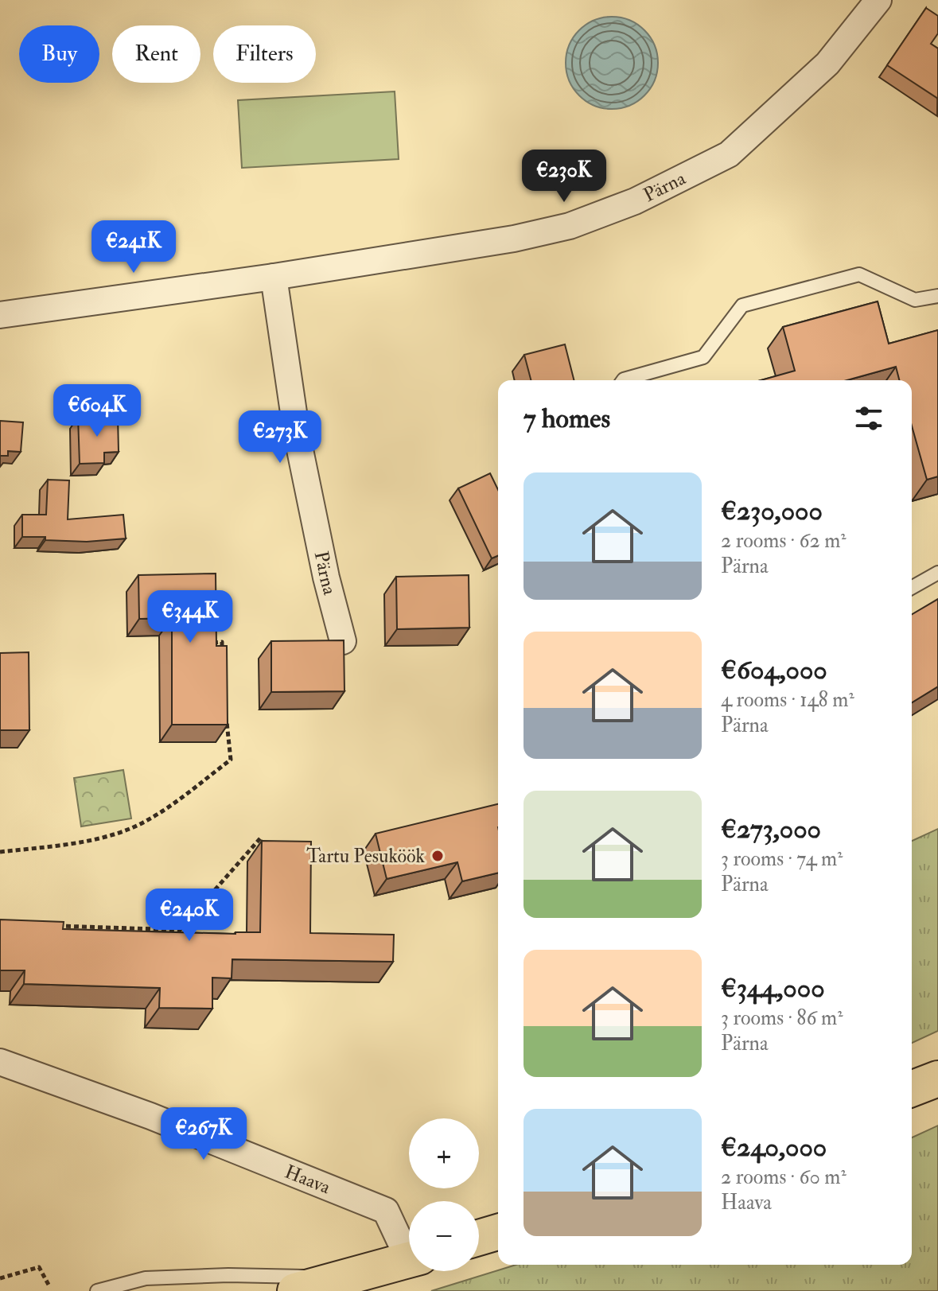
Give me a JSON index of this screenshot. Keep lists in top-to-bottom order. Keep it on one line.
{"streets":{"street":["Pärna","Haava"]},"places":["Tartu Pesuköök"],"page":{"chip":["Buy","Rent","Filters"],"price":["€230K","€241K","€604K","€273K","€344K","€240K","€267K"],"heading":"7 homes","list":[{"name":"€230,000","note":"2 rooms · 62 m² · Pärna"},{"name":"€604,000","note":"4 rooms · 148 m² · Pärna"},{"name":"€273,000","note":"3 rooms · 74 m² · Pärna"},{"name":"€344,000","note":"3 rooms · 86 m² · Pärna"},{"name":"€240,000","note":"2 rooms · 60 m² · Haava"}],"map_buttons":["+","−"]}}
